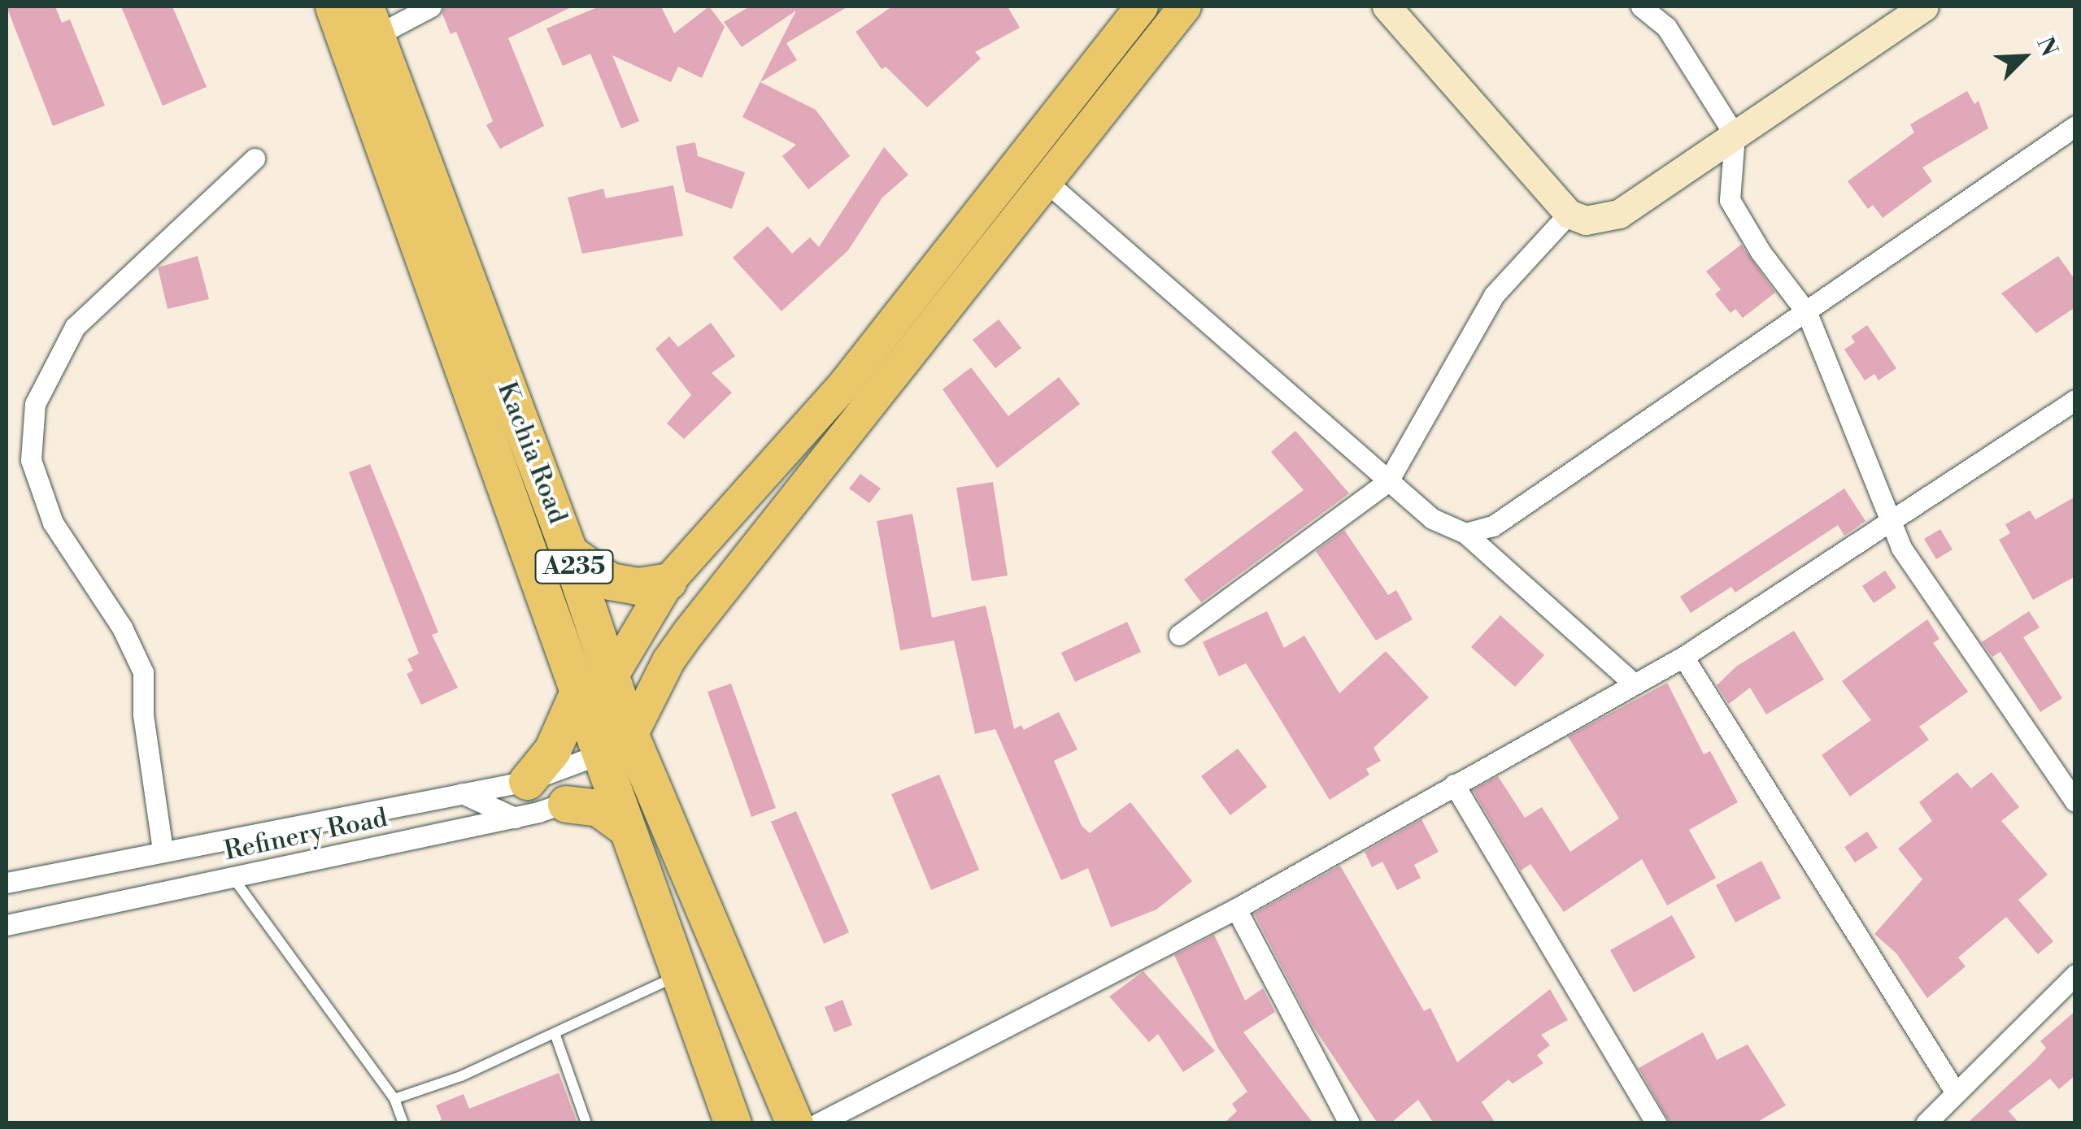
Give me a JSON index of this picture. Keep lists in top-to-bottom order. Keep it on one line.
{"streets":{"highway":["Kachia Road","A235"],"street":["Refinery Road"]},"crossings":[["Kachia Road","Refinery Road"]],"north":"top right"}
